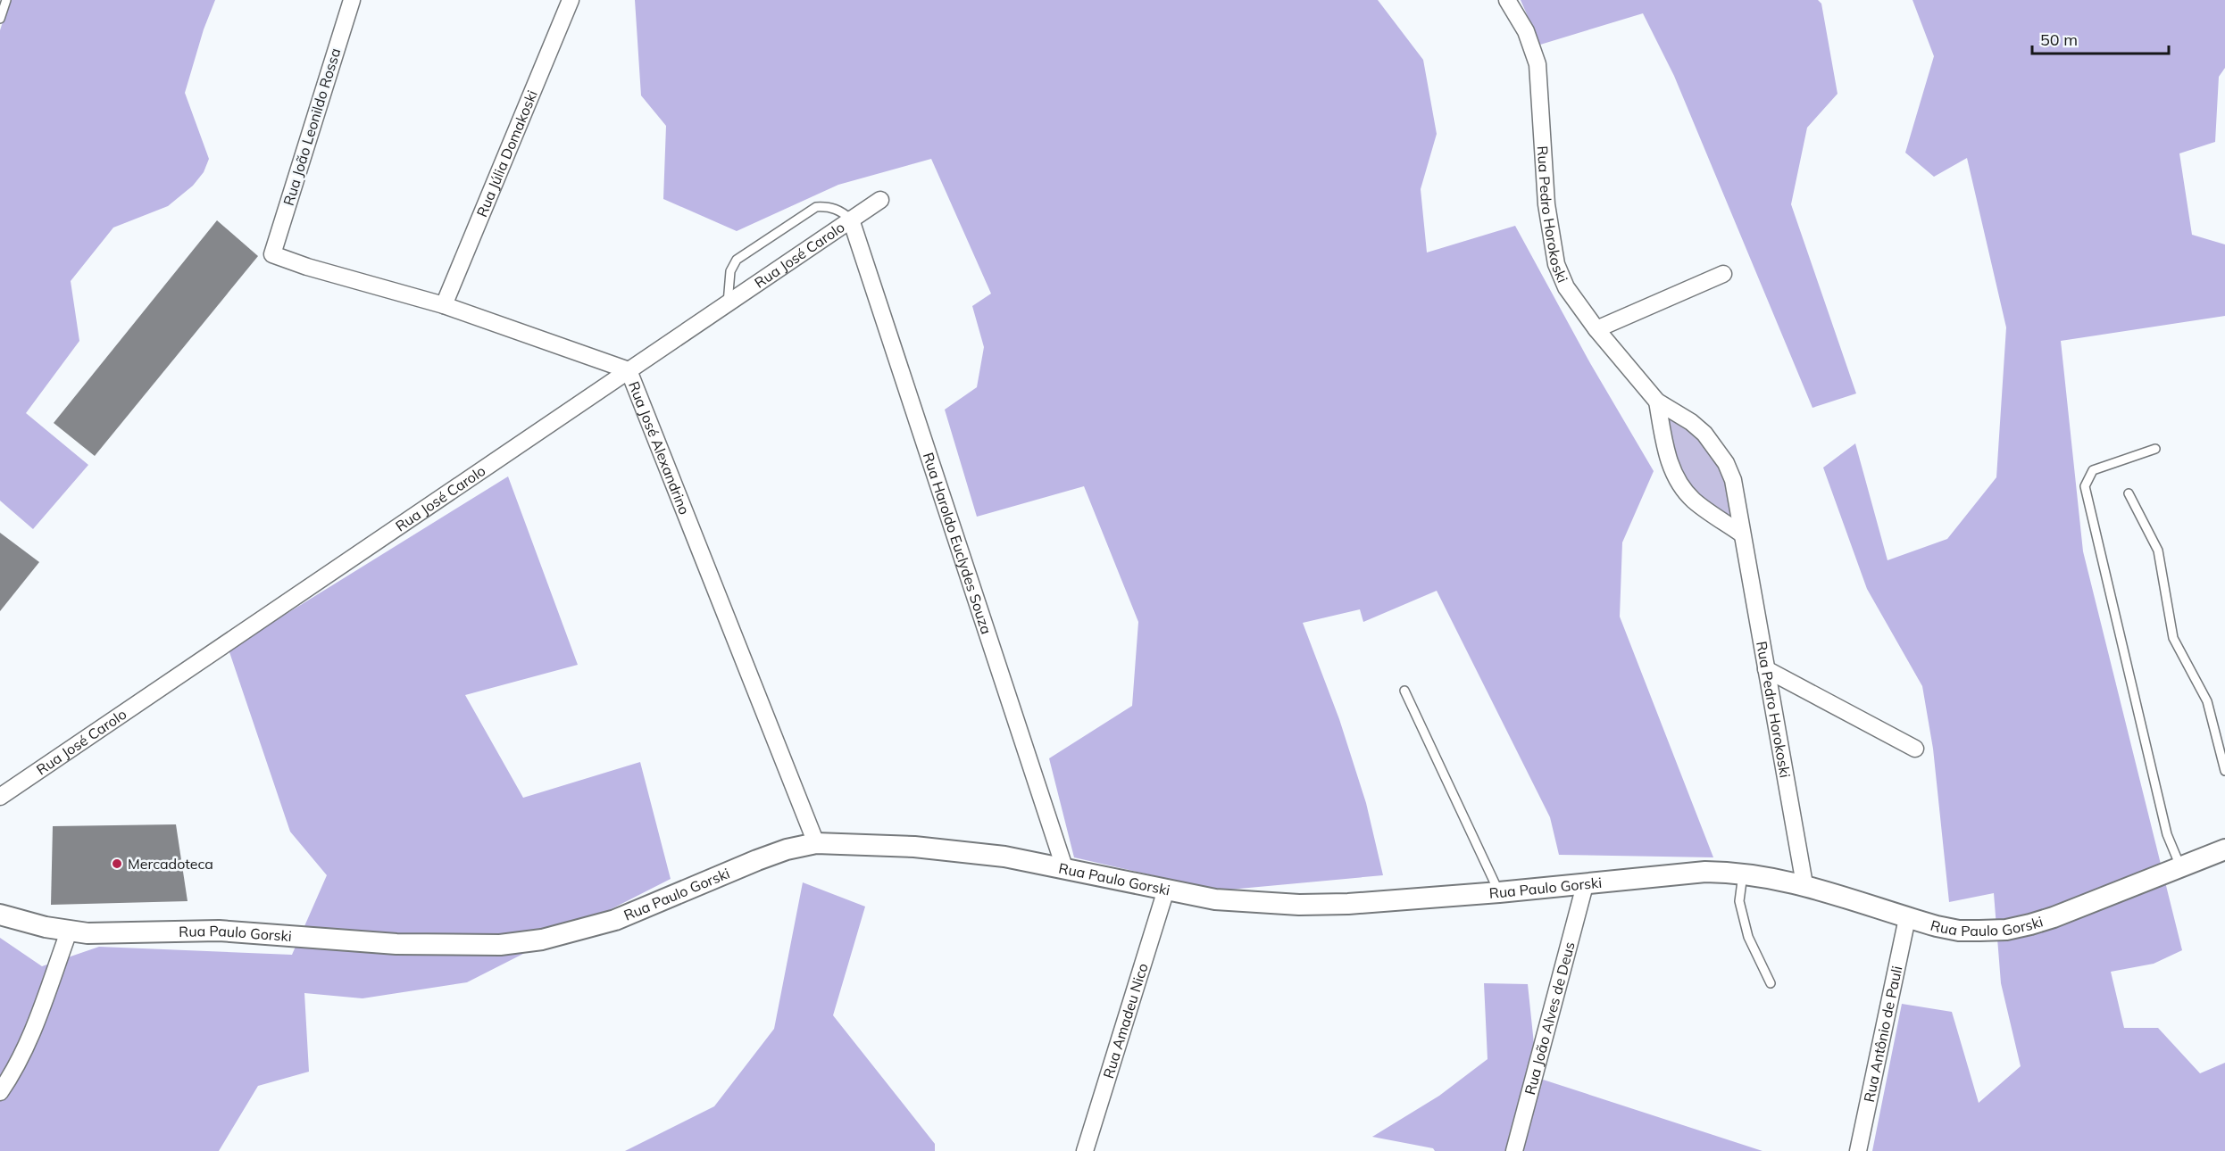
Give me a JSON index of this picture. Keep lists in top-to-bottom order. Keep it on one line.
{"streets":{"street":["Rua João Leonildo Rossa","Rua Júlia Domakoski","Rua Pedro Horokoski","Rua José Carolo","Rua José Alexandrino","Rua Haroldo Euclydes Souza","Rua Paulo Gorski","Rua João Alves de Deus","Rua Amadeu Nico","Rua Antônio de Pauli"]},"crossings":[["Rua João Leonildo Rossa","Rua José Alexandrino"],["Rua Júlia Domakoski","Rua José Alexandrino"],["Rua Pedro Horokoski","Rua Paulo Gorski"],["Rua José Carolo","Rua José Alexandrino"],["Rua José Carolo","Rua Haroldo Euclydes Souza"],["Rua José Alexandrino","Rua Paulo Gorski"],["Rua Haroldo Euclydes Souza","Rua Paulo Gorski"],["Rua Paulo Gorski","Rua João Alves de Deus"],["Rua Paulo Gorski","Rua Amadeu Nico"],["Rua Paulo Gorski","Rua Antônio de Pauli"]],"places":["Mercadoteca"],"scale_bar":"50 m"}
